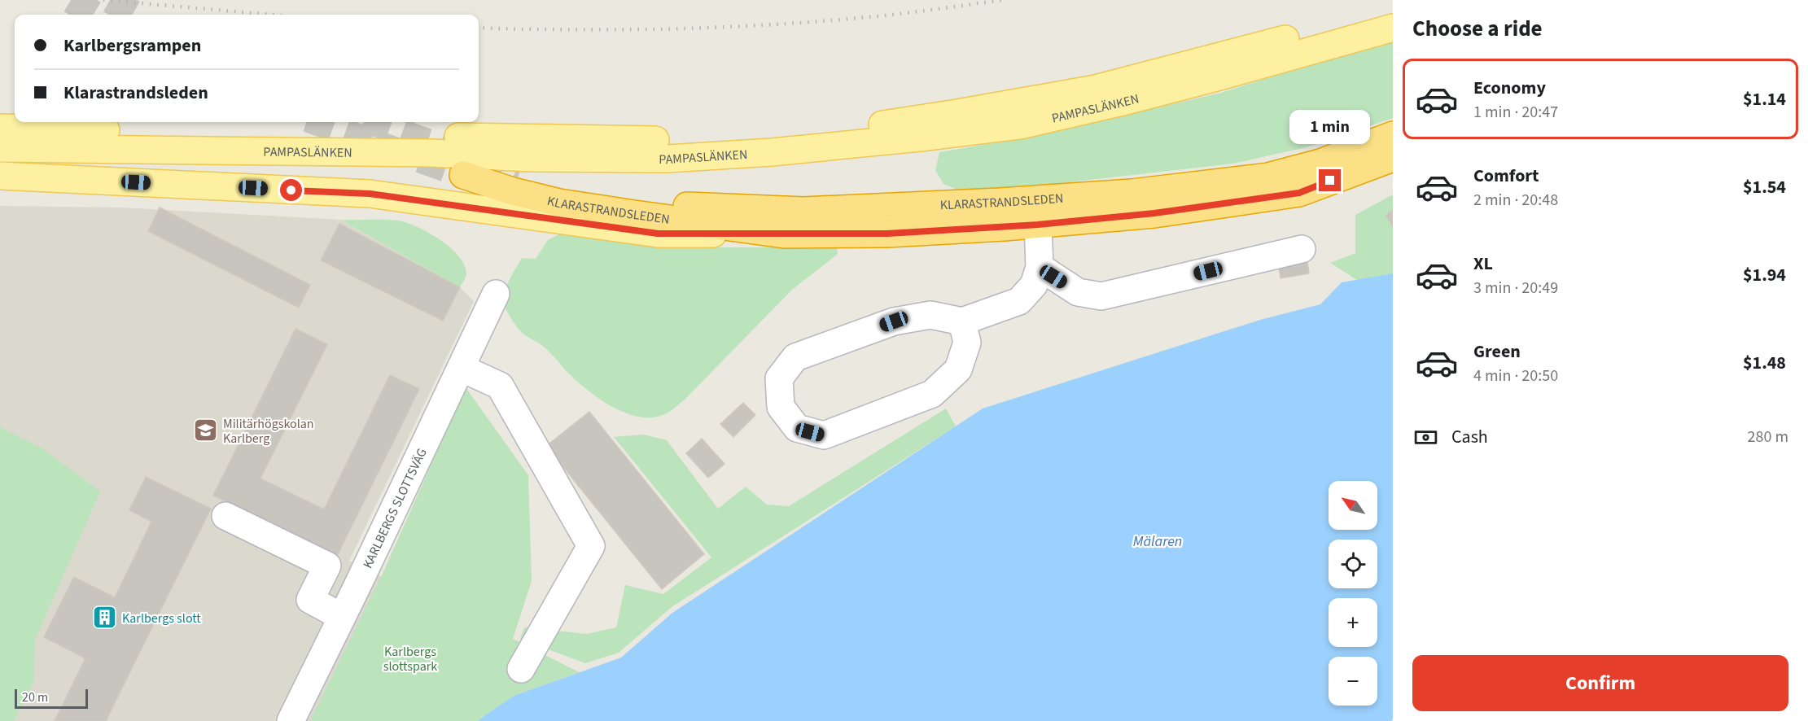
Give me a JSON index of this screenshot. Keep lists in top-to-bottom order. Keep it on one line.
{"streets":{"highway":["KLARASTRANDSLEDEN"],"main road":["PAMPASLÄNKEN"],"lane":["KARLBERGS SLOTTSVÄG"]},"water":["Mälaren"],"parks":["Karlbergs slottspark"],"places":{"school or university":["Militärhögskolan Karlberg"],"building":["Karlbergs slott"]},"scale_bar":"20 m","north":"top left","page":{"heading":"Choose a ride","banner":["Karlbergsrampen","Klarastrandsleden"],"list":[{"name":"Economy","note":"1 min · 20:47","value":"$1.14"},{"name":"Comfort","note":"2 min · 20:48","value":"$1.54"},{"name":"XL","note":"3 min · 20:49","value":"$1.94"},{"name":"Green","note":"4 min · 20:50","value":"$1.48"}],"bubble":"1 min","pay":["Cash","280 m"],"map_buttons":["+","−"],"buttons":"Confirm","scale":"20 m"}}
